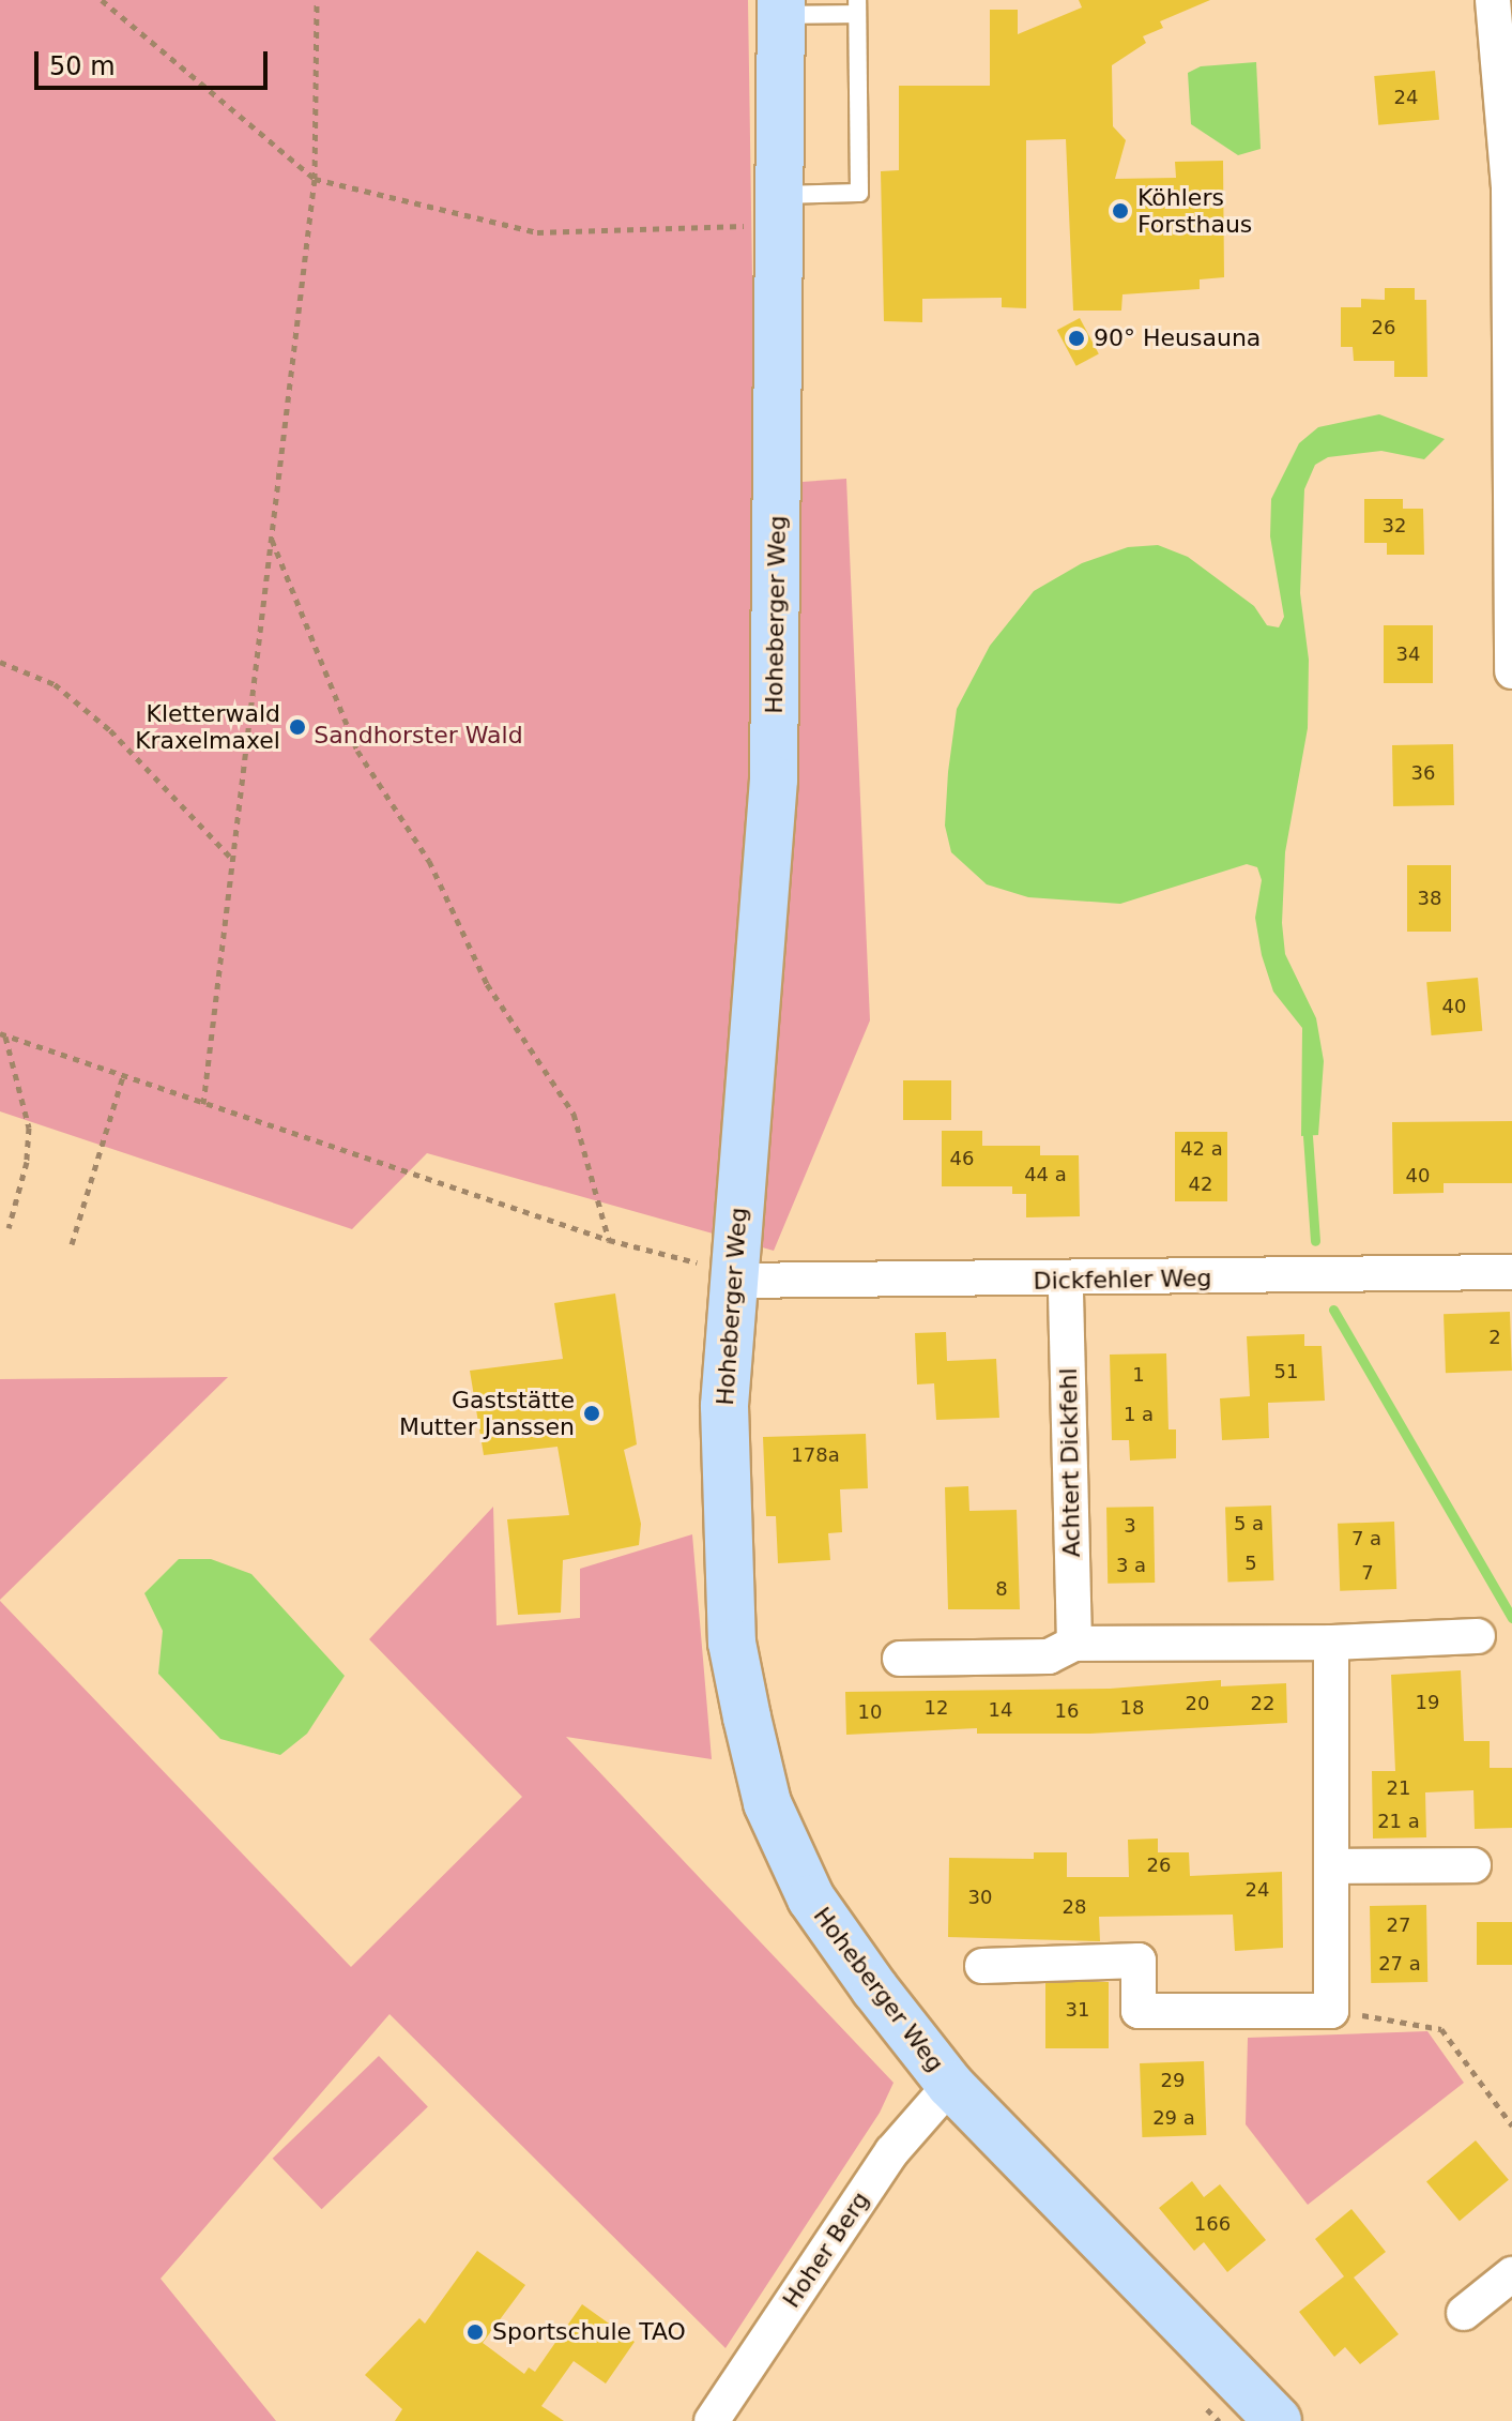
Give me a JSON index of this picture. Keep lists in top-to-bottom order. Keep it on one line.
{"streets":{"street":["Hoheberger Weg","Dickfehler Weg","Achtert Dickfehl","Hoher Berg"]},"crossings":[["Hoheberger Weg","Dickfehler Weg"],["Hoheberger Weg","Hoher Berg"],["Dickfehler Weg","Achtert Dickfehl"]],"parks":["Sandhorster Wald"],"places":["Köhlers Forsthaus","90° Heusauna","Kletterwald Kraxelmaxel","Gaststätte Mutter Janssen","Sportschule TAO"],"house_numbers":["24","26","32","34","36","38","40","42 a","46","44 a","40","42","2","51","1","1 a","178a","5 a","3","7 a","5","3 a","7","8","19","20","22","12","18","14","16","10","21","21 a","26","24","30","28","27","27 a","31","29","29 a","166"],"scale_bar":"50 m"}
